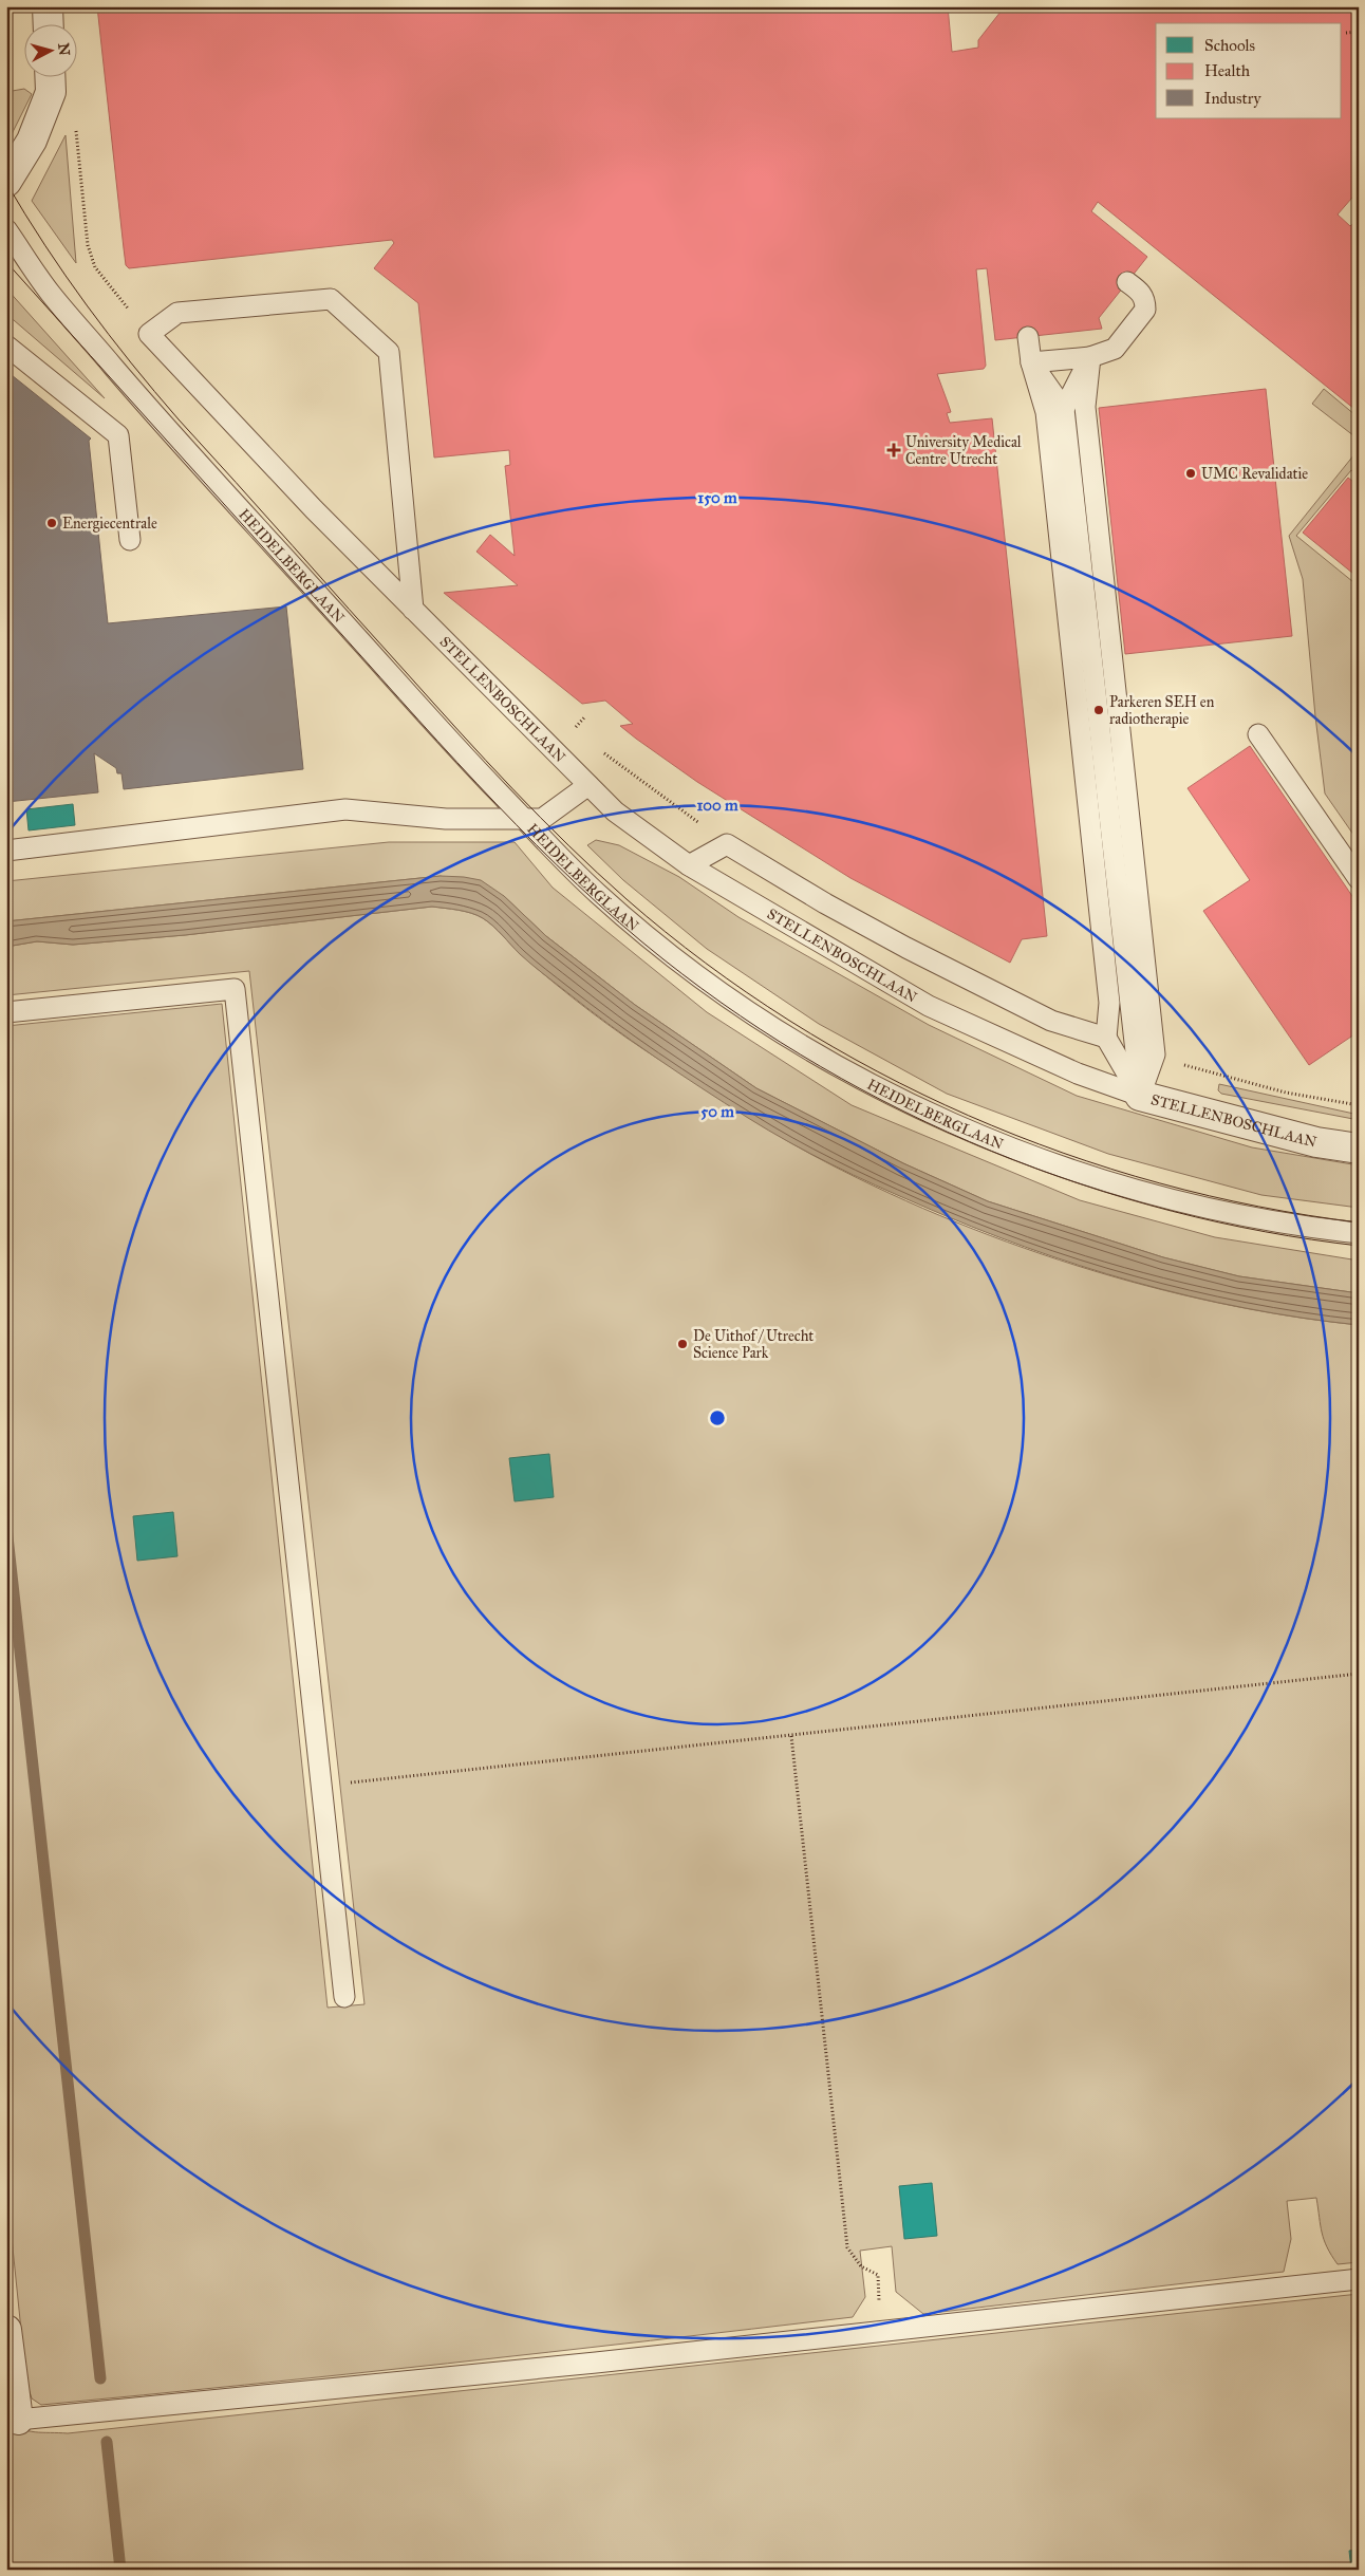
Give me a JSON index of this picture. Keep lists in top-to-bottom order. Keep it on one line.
{"streets":{"street":["STELLENBOSCHLAAN"],"lane":["HEIDELBERGLAAN"]},"places":{"health":["University Medical Centre Utrecht"],"other":["UMC Revalidatie","Energiecentrale","Parkeren SEH en radiotherapie","De Uithof / Utrecht Science Park"]},"legend":["Schools","Health","Industry"],"north":"right","rings":["150 m","100 m","50 m"]}
